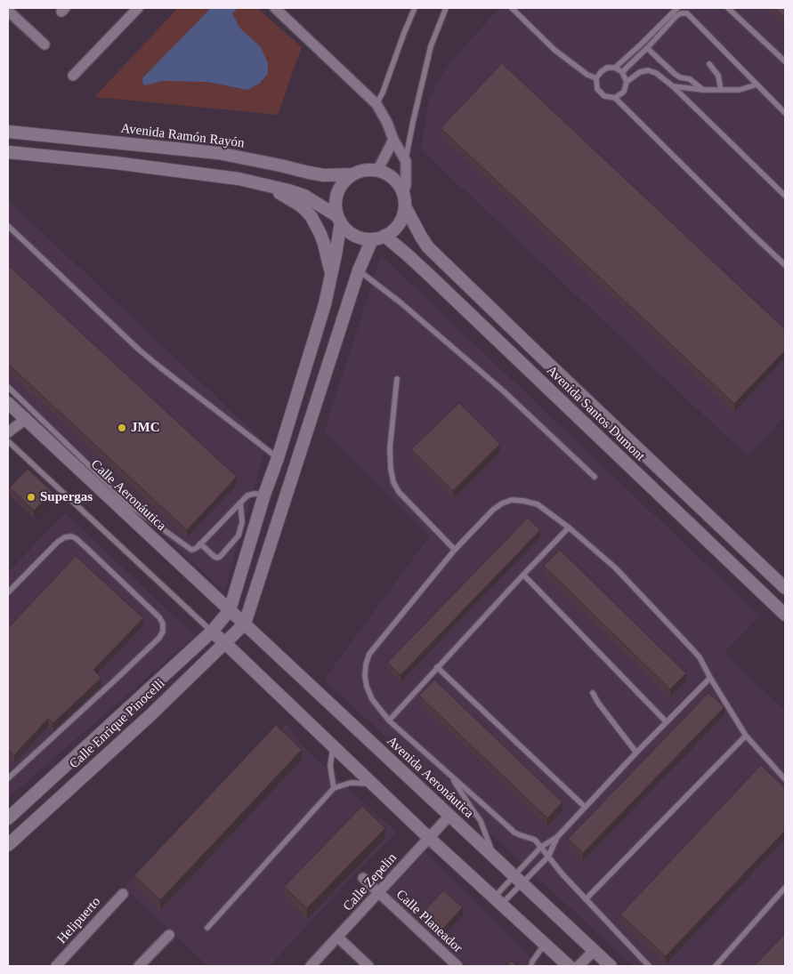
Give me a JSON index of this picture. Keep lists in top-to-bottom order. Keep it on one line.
{"streets":{"main road":["Avenida Ramón Rayón","Avenida Santos Dumont","Calle Aeronáutica","Calle Enrique Pinocelli","Avenida Aeronáutica"],"street":["Calle Zepelin","Helipuerto","Calle Planeador"]},"crossings":[["Avenida Ramón Rayón","Avenida Santos Dumont"],["Calle Aeronáutica","Calle Enrique Pinocelli"],["Calle Aeronáutica","Avenida Aeronáutica"],["Calle Enrique Pinocelli","Avenida Aeronáutica"],["Avenida Aeronáutica","Calle Zepelin"],["Calle Zepelin","Calle Planeador"]],"places":["JMC","Supergas"]}
